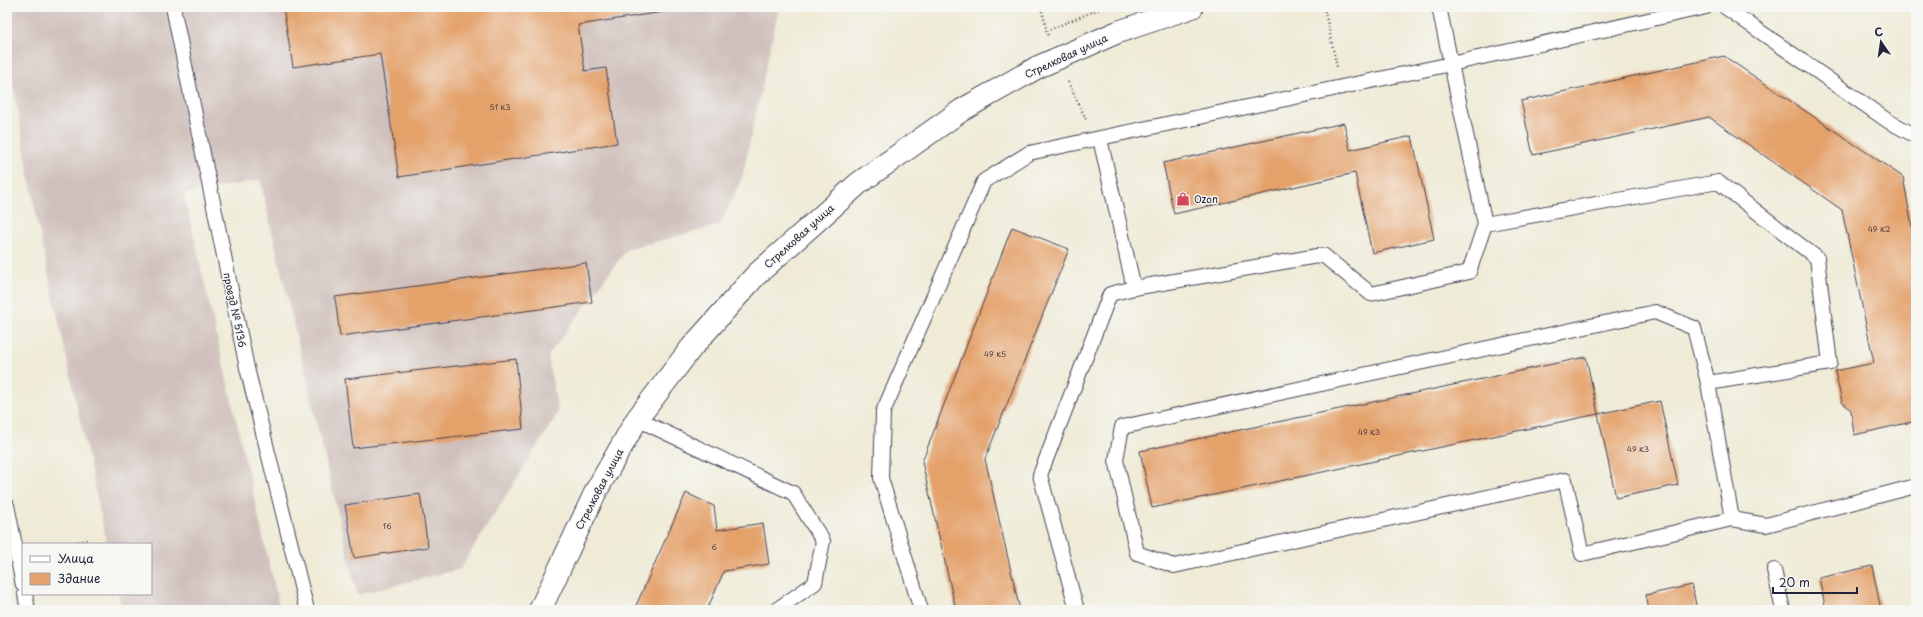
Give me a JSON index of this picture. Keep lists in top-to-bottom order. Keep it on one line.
{"streets":{"street":["Стрелковая улица"],"lane":["проезд № 5136"]},"places":{"shop":["Ozon"]},"house_numbers":["51 к3","49 к2","49 к5","49 к3","49 к3","16","6"],"legend":["Улица","Здание"],"scale_bar":"20 m","north":"top"}
